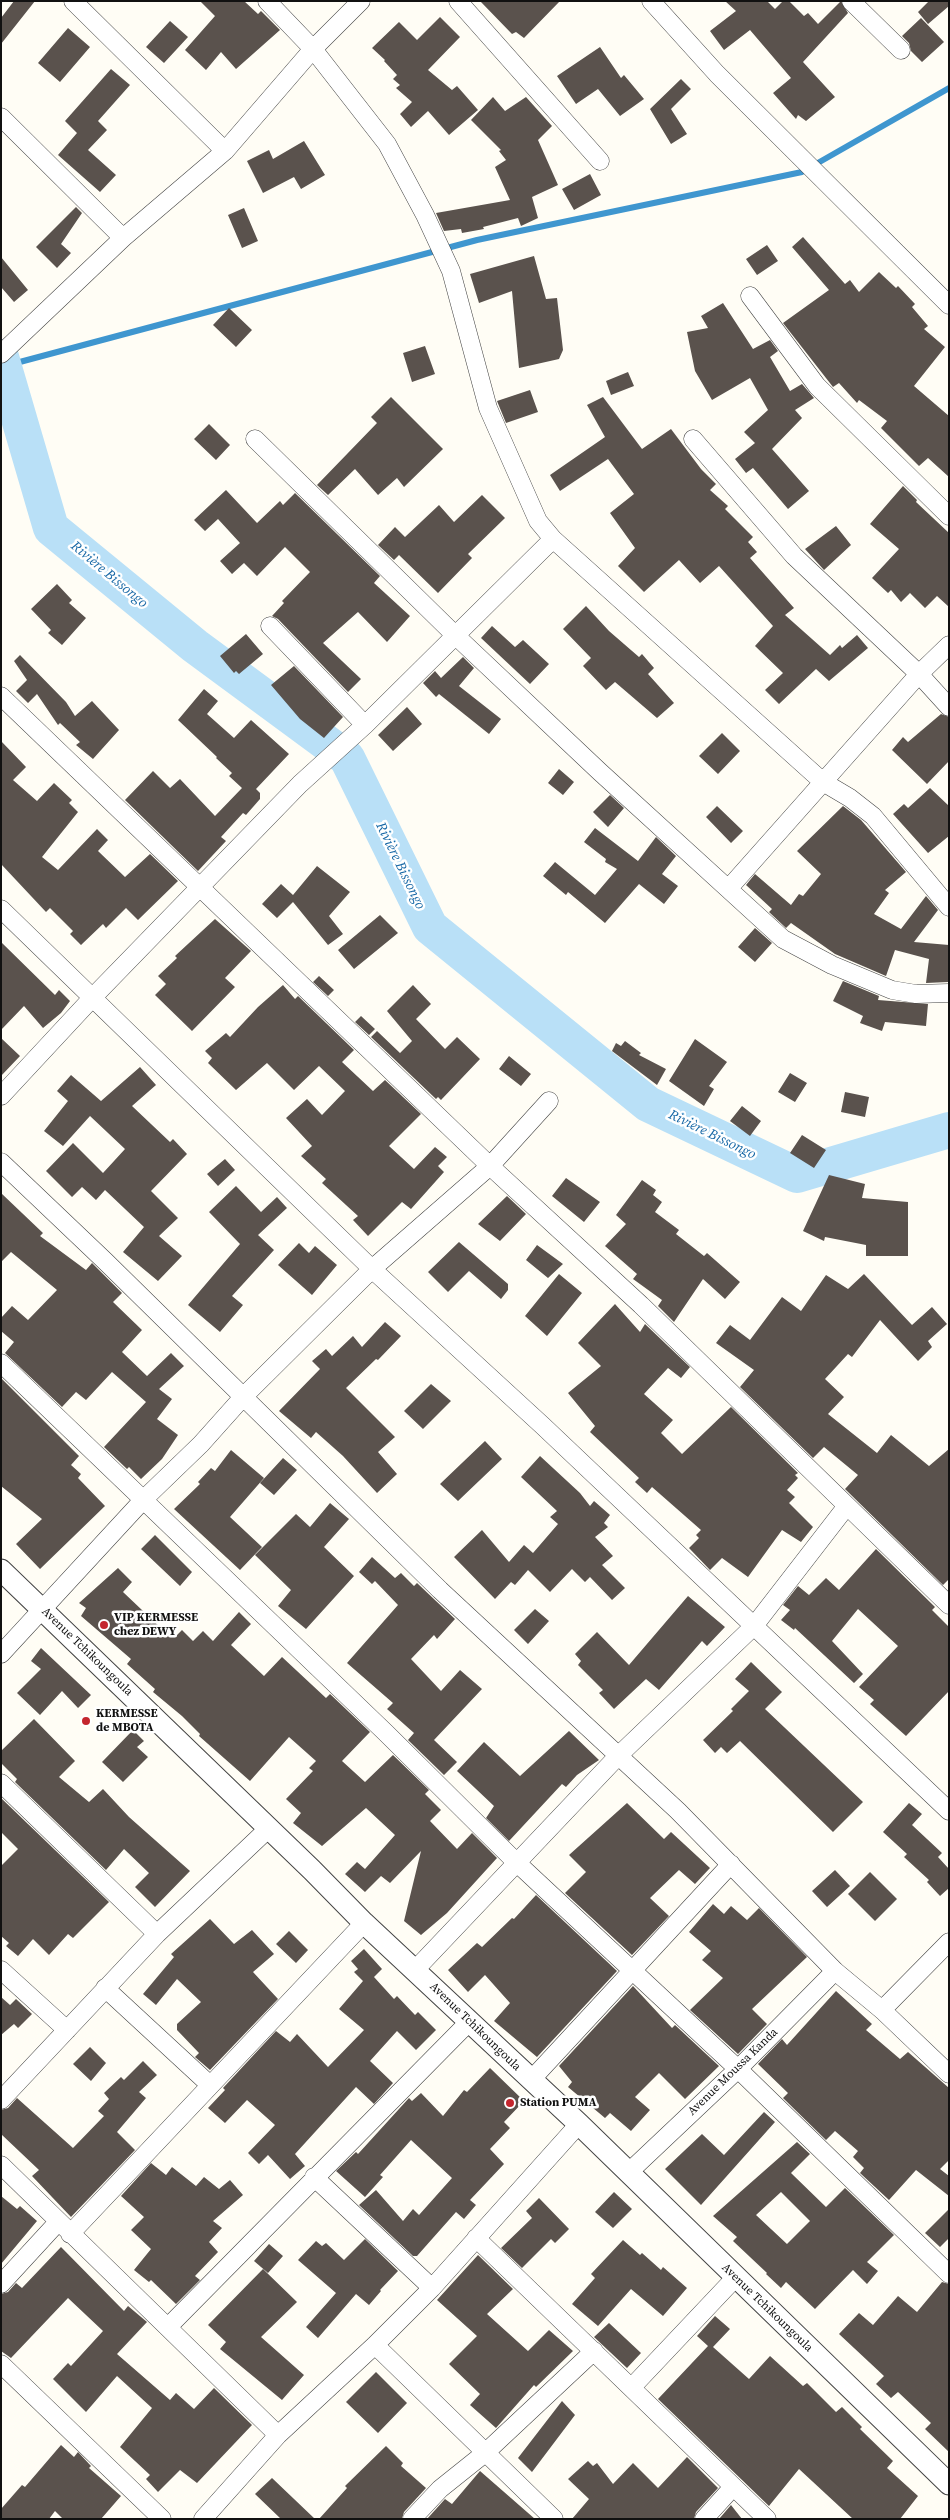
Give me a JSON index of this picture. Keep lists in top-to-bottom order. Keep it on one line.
{"streets":{"street":["Avenue Tchikoungoula","Avenue Moussa Kanda"]},"crossings":[["Avenue Tchikoungoula","Avenue Moussa Kanda"]],"water":["Rivière Bissongo"],"places":["VIP KERMESSE chez DEWY","KERMESSE de MBOTA","Station PUMA"]}
